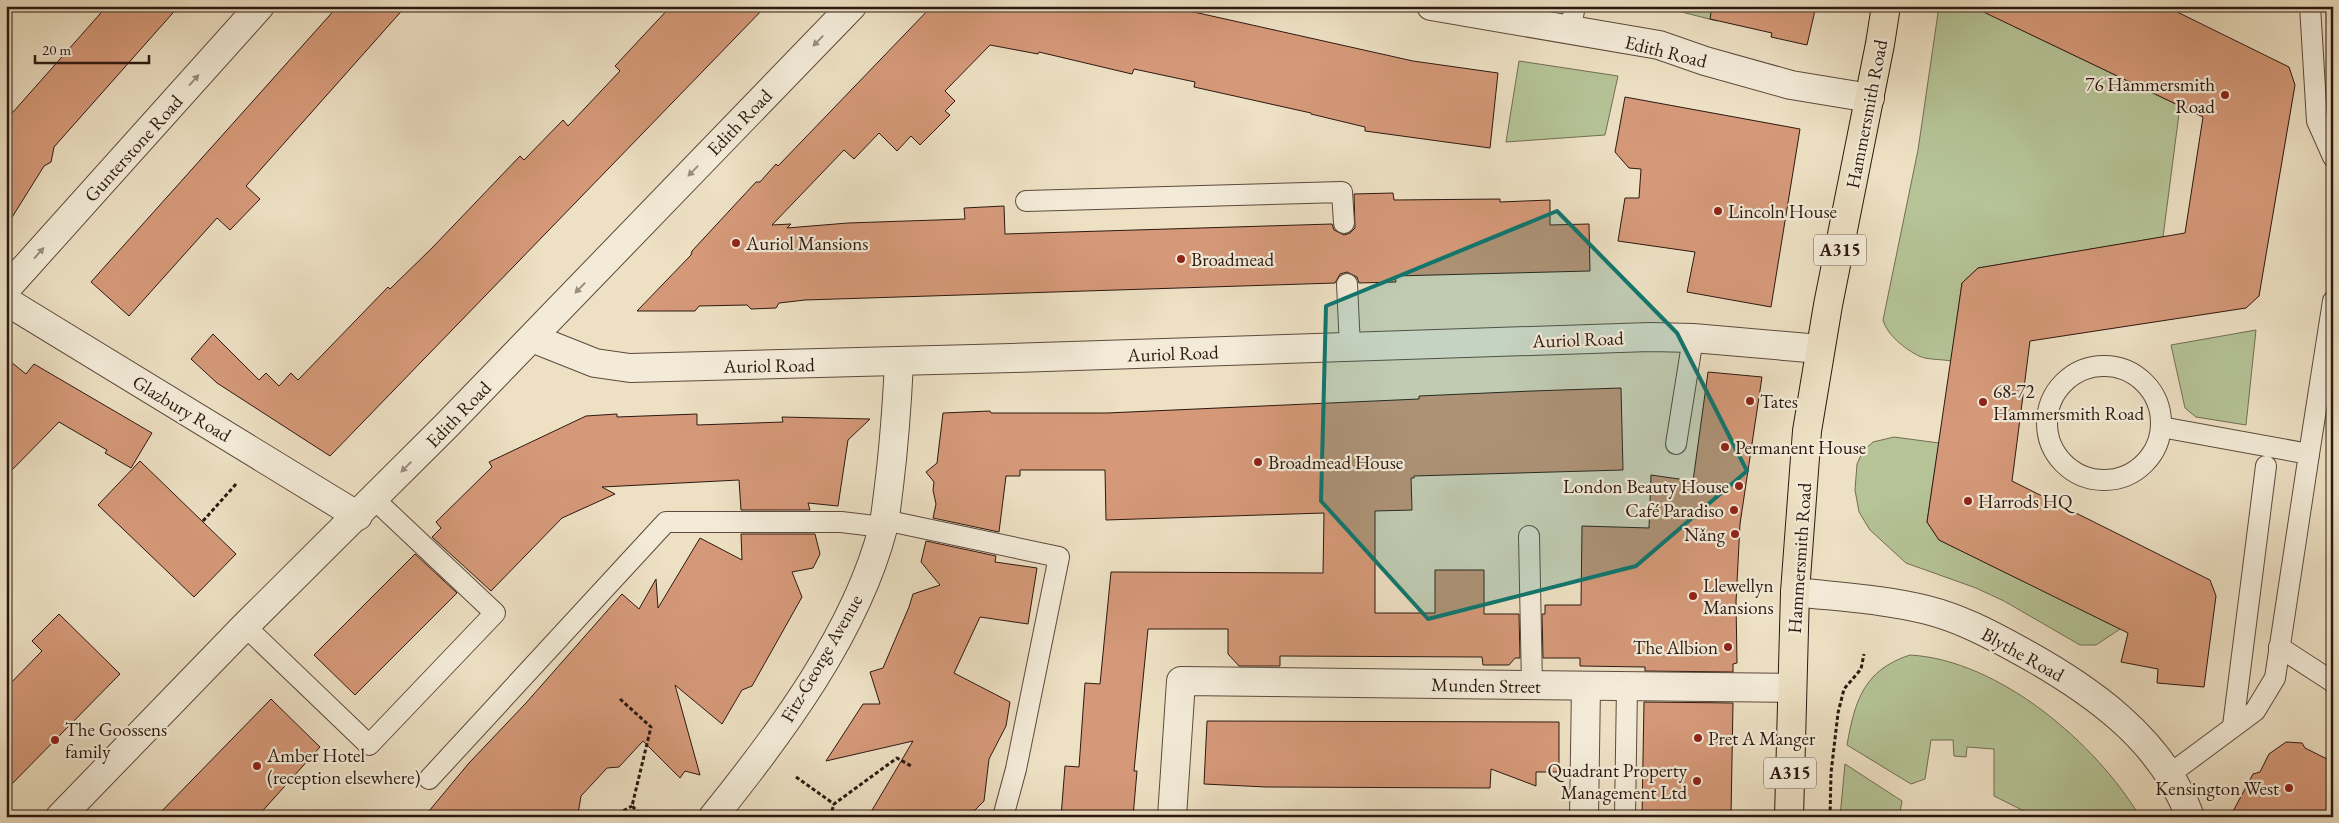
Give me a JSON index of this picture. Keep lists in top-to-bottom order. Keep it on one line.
{"streets":{"main road":["Hammersmith Road","A315"],"street":["Edith Road","Gunterstone Road","Auriol Road","Glazbury Road","Blythe Road","Fitz-George Avenue","Munden Street"]},"crossings":[["Edith Road","Hammersmith Road"],["Edith Road","Auriol Road"],["Edith Road","Glazbury Road"],["Hammersmith Road","Auriol Road"],["Hammersmith Road","Blythe Road"],["Hammersmith Road","Munden Street"],["Auriol Road","Fitz-George Avenue"]],"one_way":["Edith Road","Gunterstone Road"],"places":["76 Hammersmith Road","Lincoln House","Auriol Mansions","Broadmead","Tates","68-72 Hammersmith Road","Permanent House","Broadmead House","London Beauty House","Harrods HQ","Café Paradiso","Nǎng","Llewellyn Mansions","The Albion","Pret A Manger","The Goossens family","Amber Hotel (reception elsewhere)","Quadrant Property Management Ltd","Kensington West"],"scale_bar":"20 m"}
